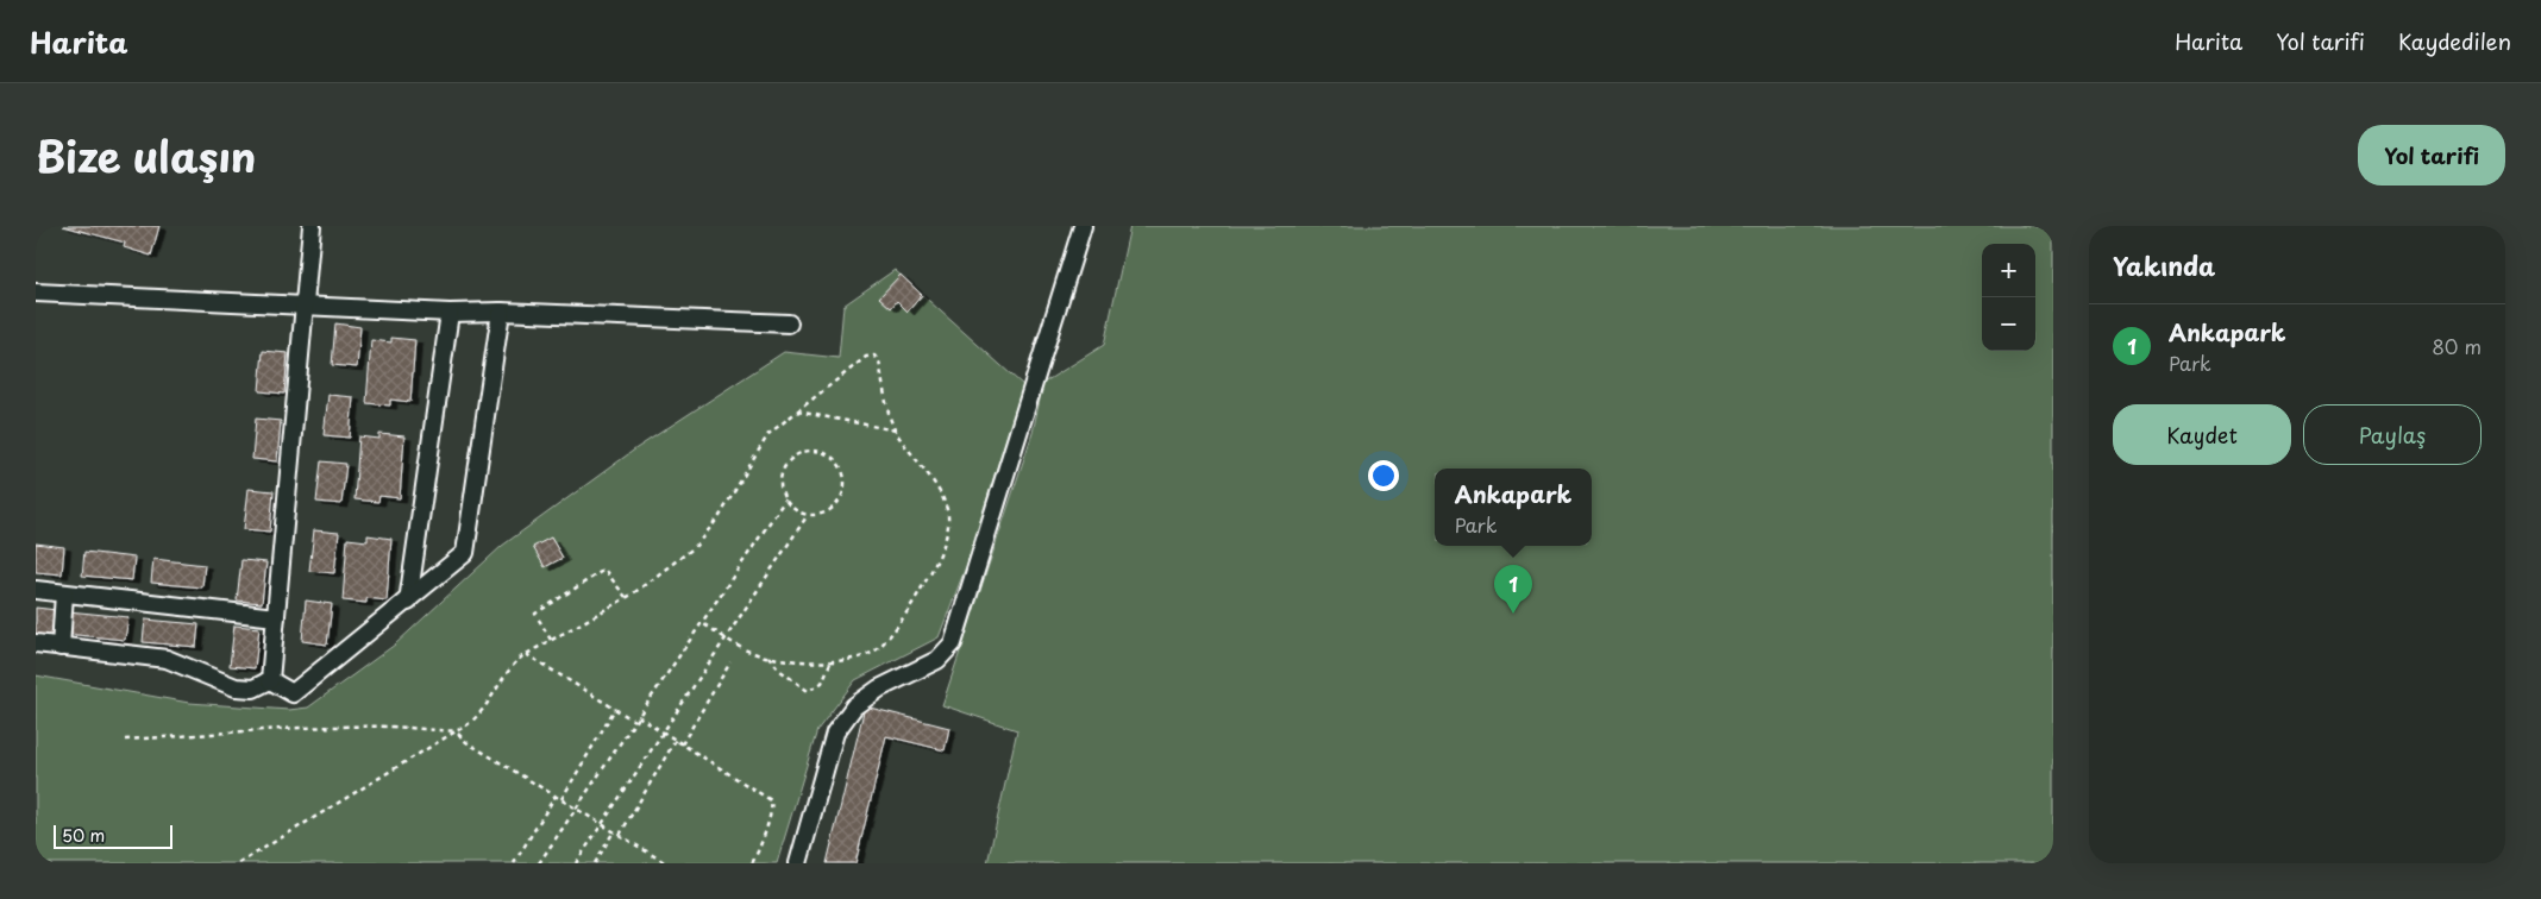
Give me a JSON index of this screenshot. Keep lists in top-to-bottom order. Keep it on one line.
{"scale_bar":"50 m","page":{"header":"Harita","nav":["Harita","Yol tarifi","Kaydedilen"],"title":"Bize ulaşın","buttons":["Yol tarifi",["Kaydet","Paylaş"]],"heading":"Yakında","map_buttons":["+","−"],"list":[{"mark":"1","name":"Ankapark","note":"Park","value":"80 m"}],"popup":["Ankapark","Park"],"pins":"1","scale":"50 m"}}
